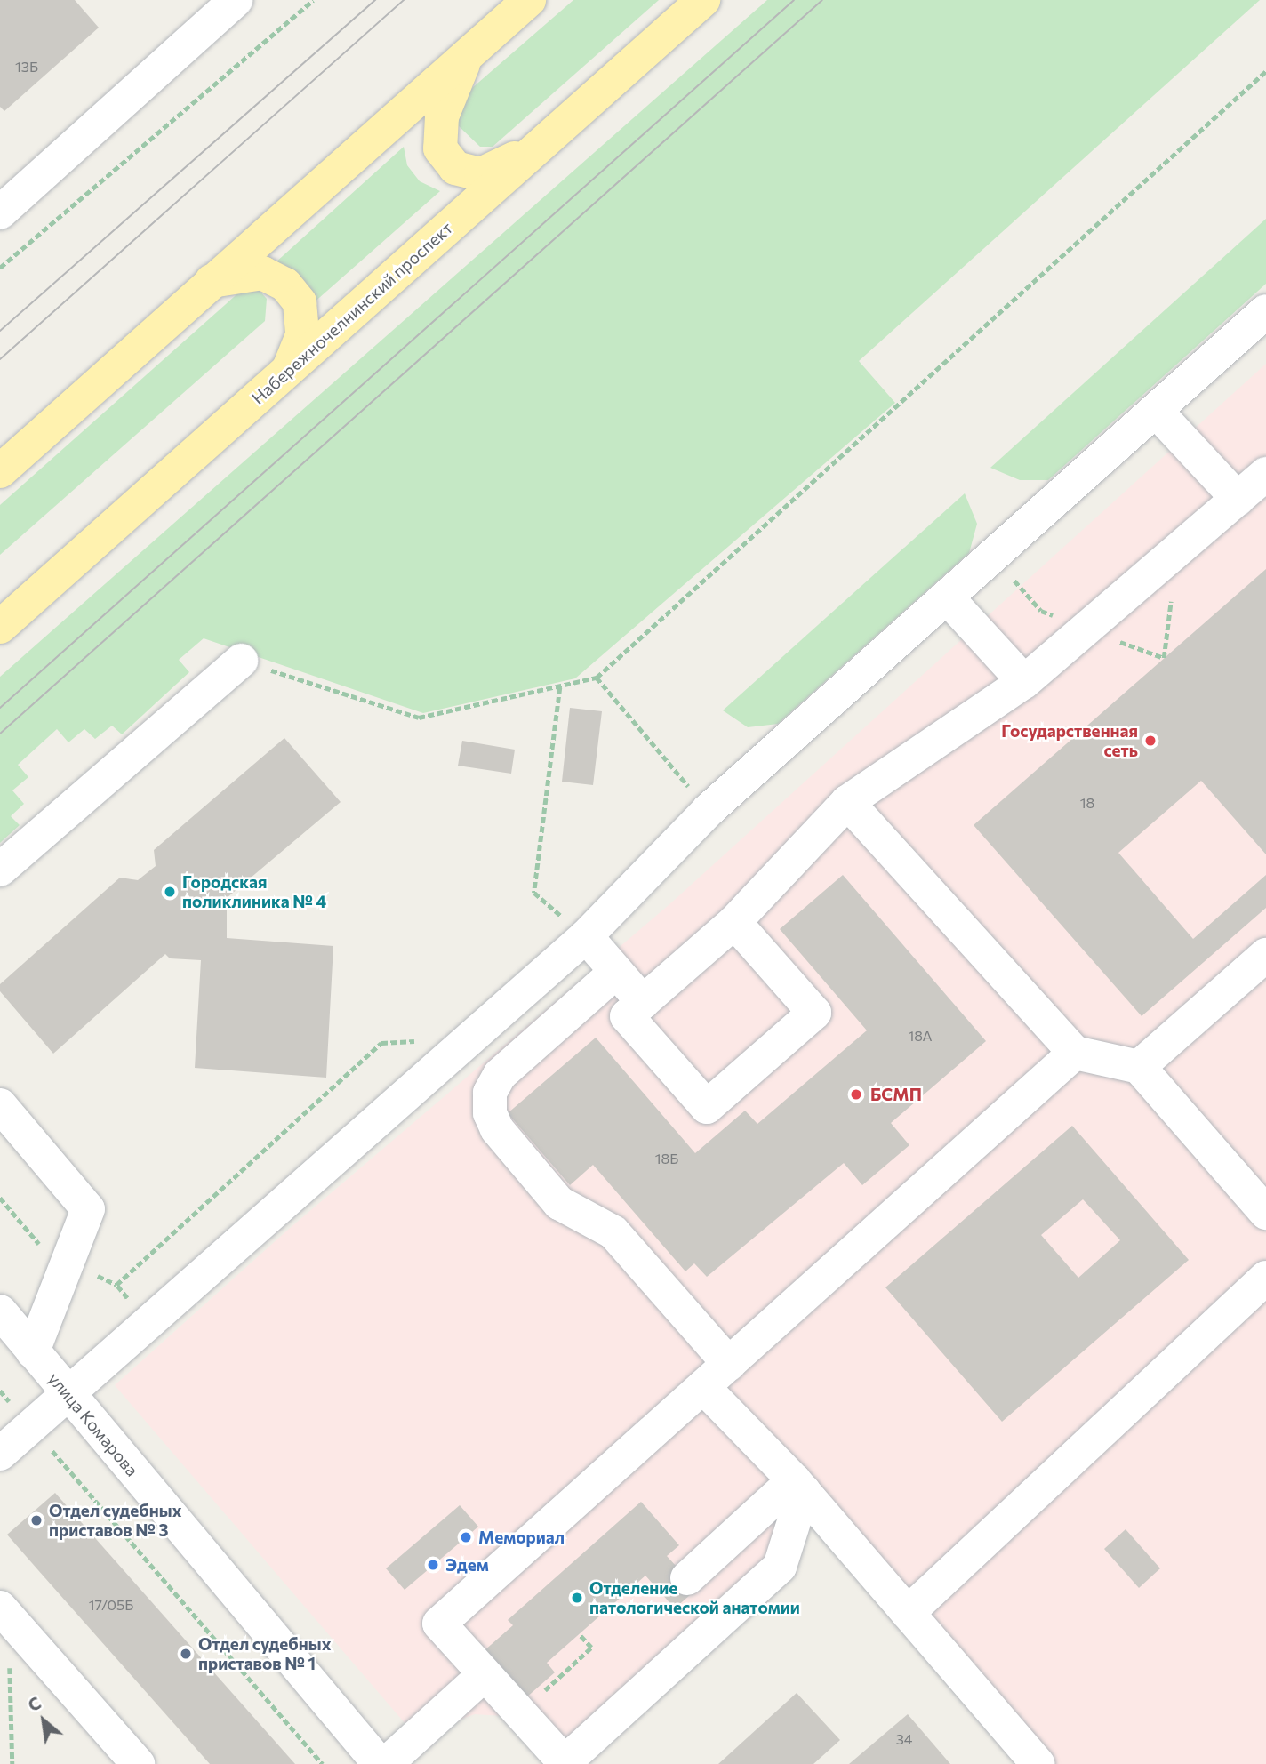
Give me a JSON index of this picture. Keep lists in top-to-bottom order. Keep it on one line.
{"streets":{"main road":["Набережночелнинский проспект"],"street":["улица Комарова"]},"places":["Государственная сеть","Городская поликлиника № 4","БСМП","Отдел судебных приставов № 3","Мемориал","Эдем","Отделение патологической анатомии","Отдел судебных приставов № 1"],"house_numbers":["13Б","18","18А","18Б","17/05Б","34"],"north":"top left"}
